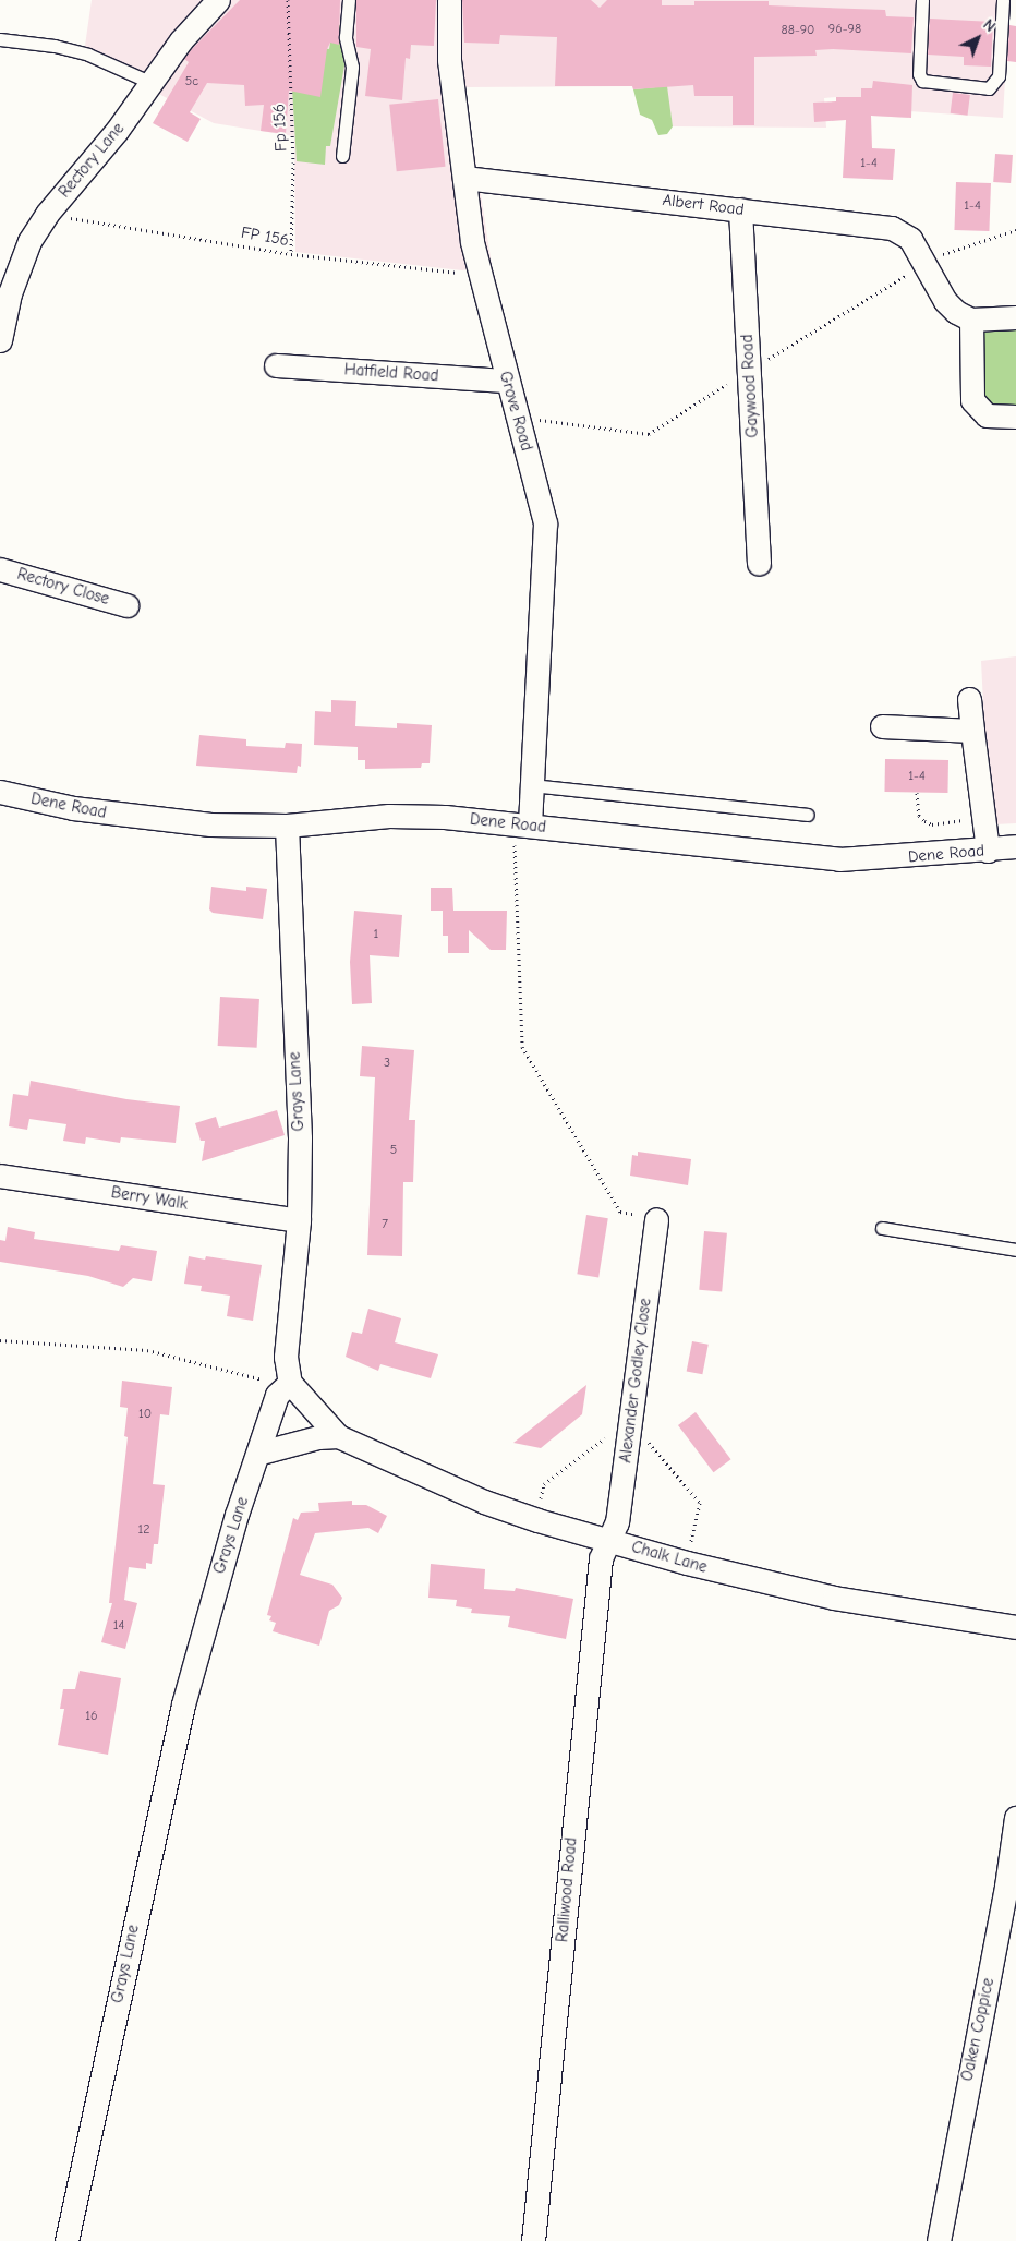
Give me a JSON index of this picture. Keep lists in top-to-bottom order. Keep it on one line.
{"streets":{"street":["Rectory Lane","Albert Road","Hatfield Road","Gaywood Road","Grove Road","Rectory Close","Dene Road","Grays Lane","Berry Walk","Alexander Godley Close","Chalk Lane","Ralliwood Road","Oaken Coppice"],"path":["Fp 156","FP 156"]},"crossings":[["Fp 156","FP 156"],["Rectory Lane","FP 156"],["Albert Road","Gaywood Road"],["Albert Road","Grove Road"],["FP 156","Grove Road"],["Hatfield Road","Grove Road"],["Grove Road","Dene Road"],["Dene Road","Grays Lane"],["Grays Lane","Berry Walk"],["Grays Lane","Chalk Lane"],["Alexander Godley Close","Chalk Lane"],["Alexander Godley Close","Ralliwood Road"],["Chalk Lane","Ralliwood Road"]],"house_numbers":["96-98","88-90","5c","1-4","1-4","1-4","1","3","5","7","10","12","14","16"],"north":"top right"}
